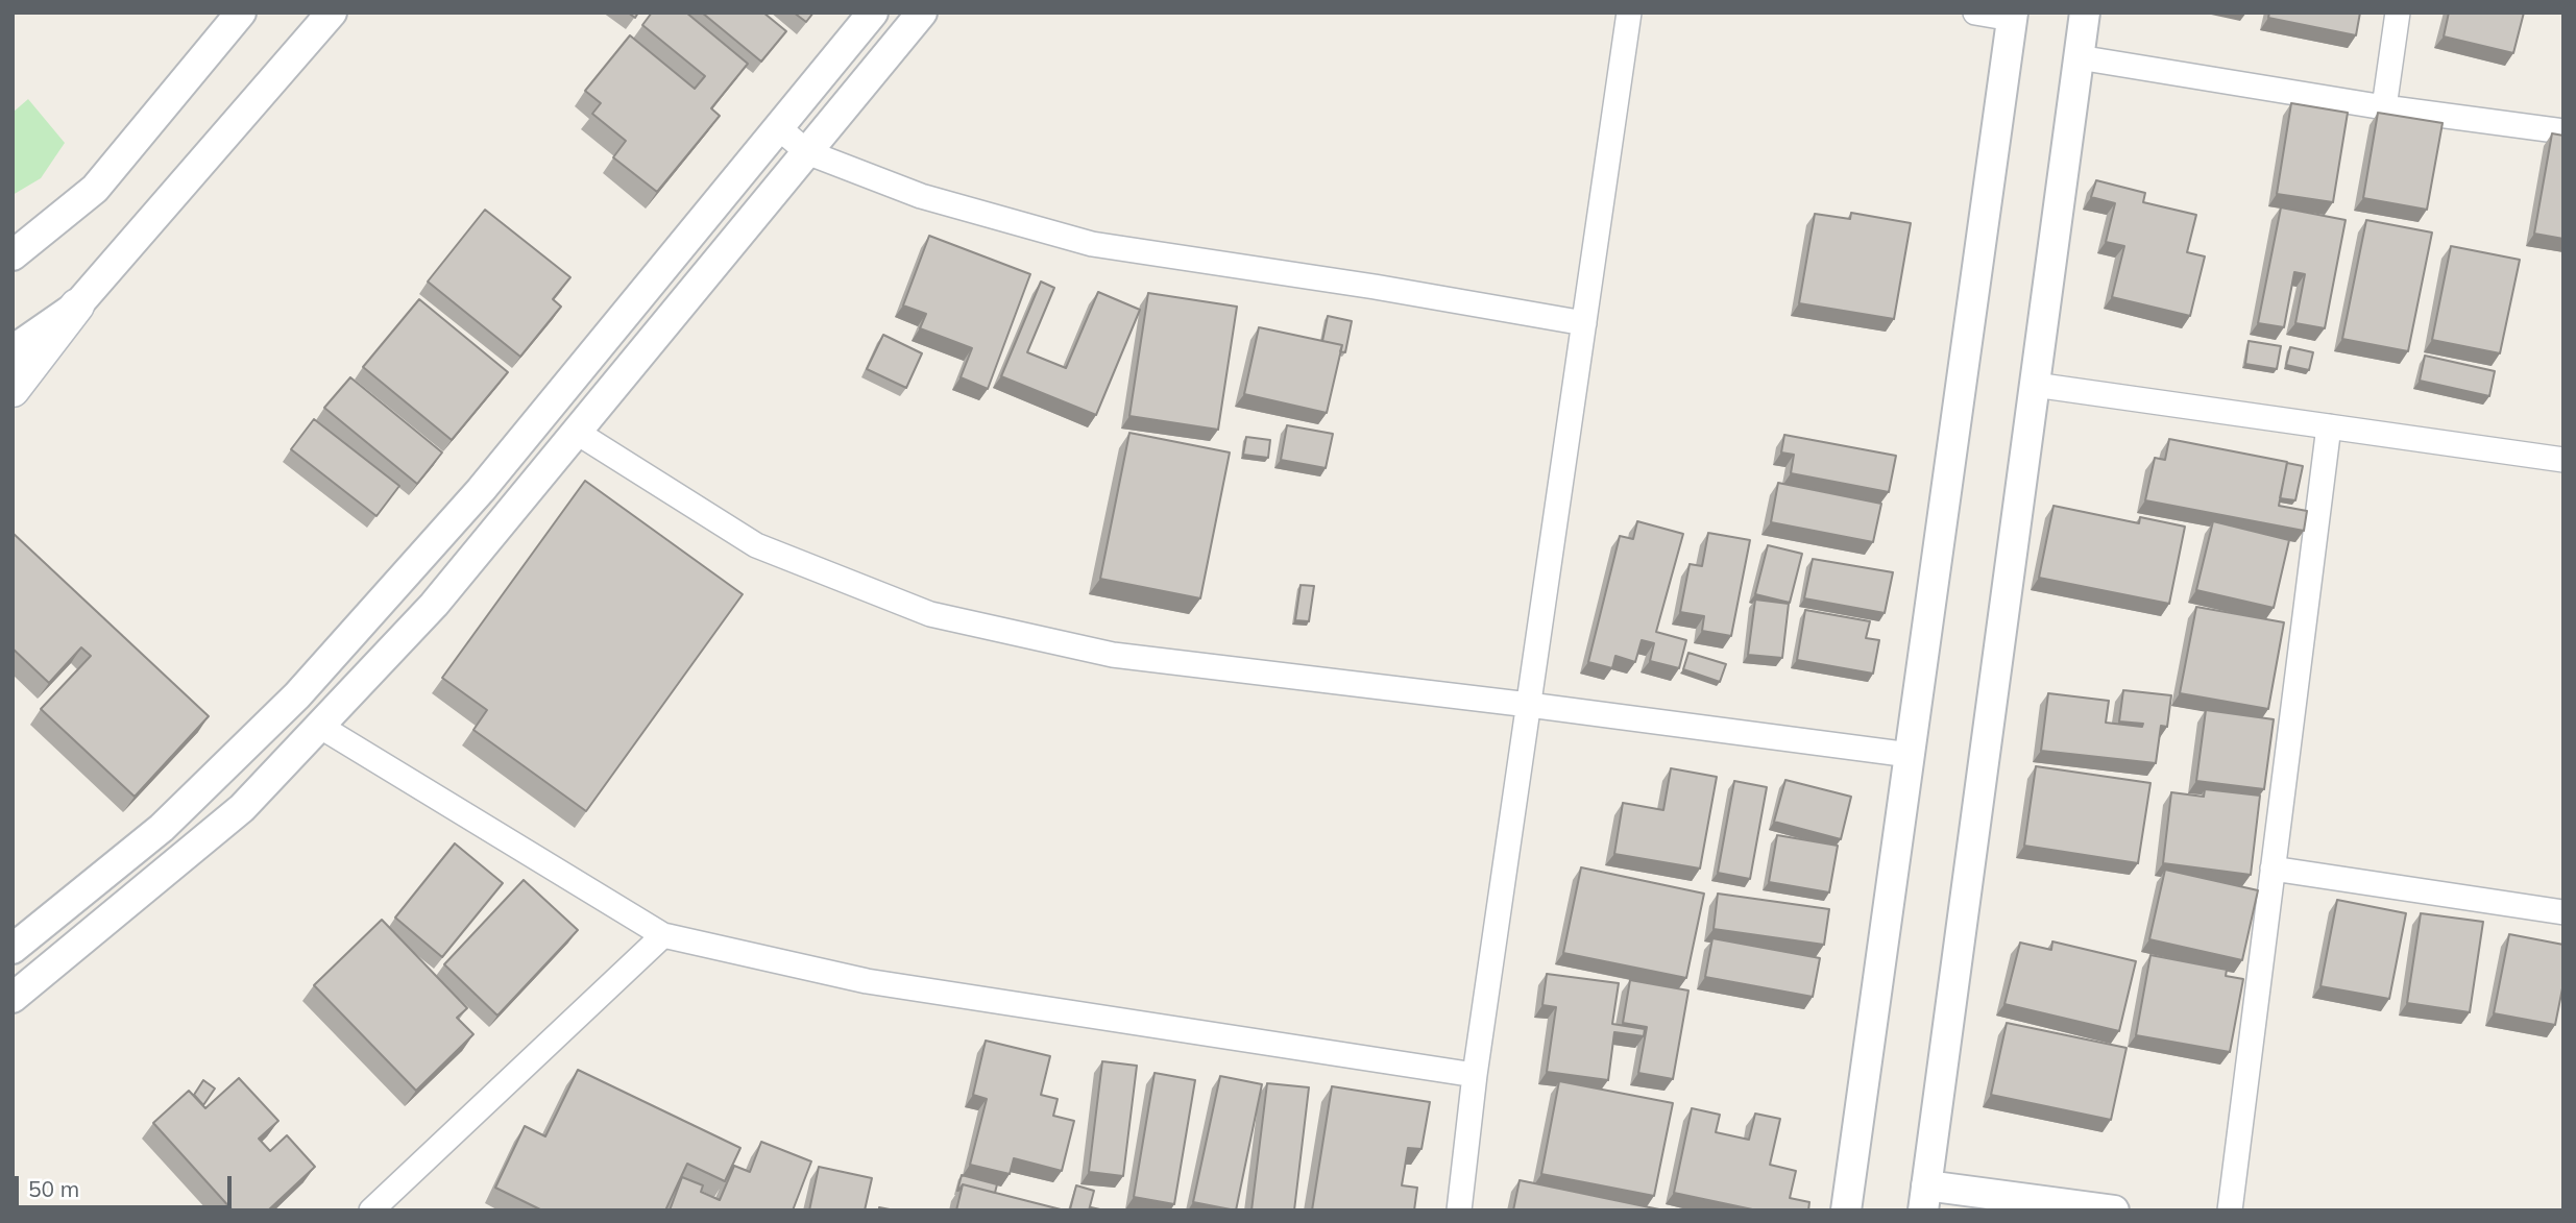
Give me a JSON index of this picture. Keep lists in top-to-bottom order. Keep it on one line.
{"scale_bar":"50 m"}
